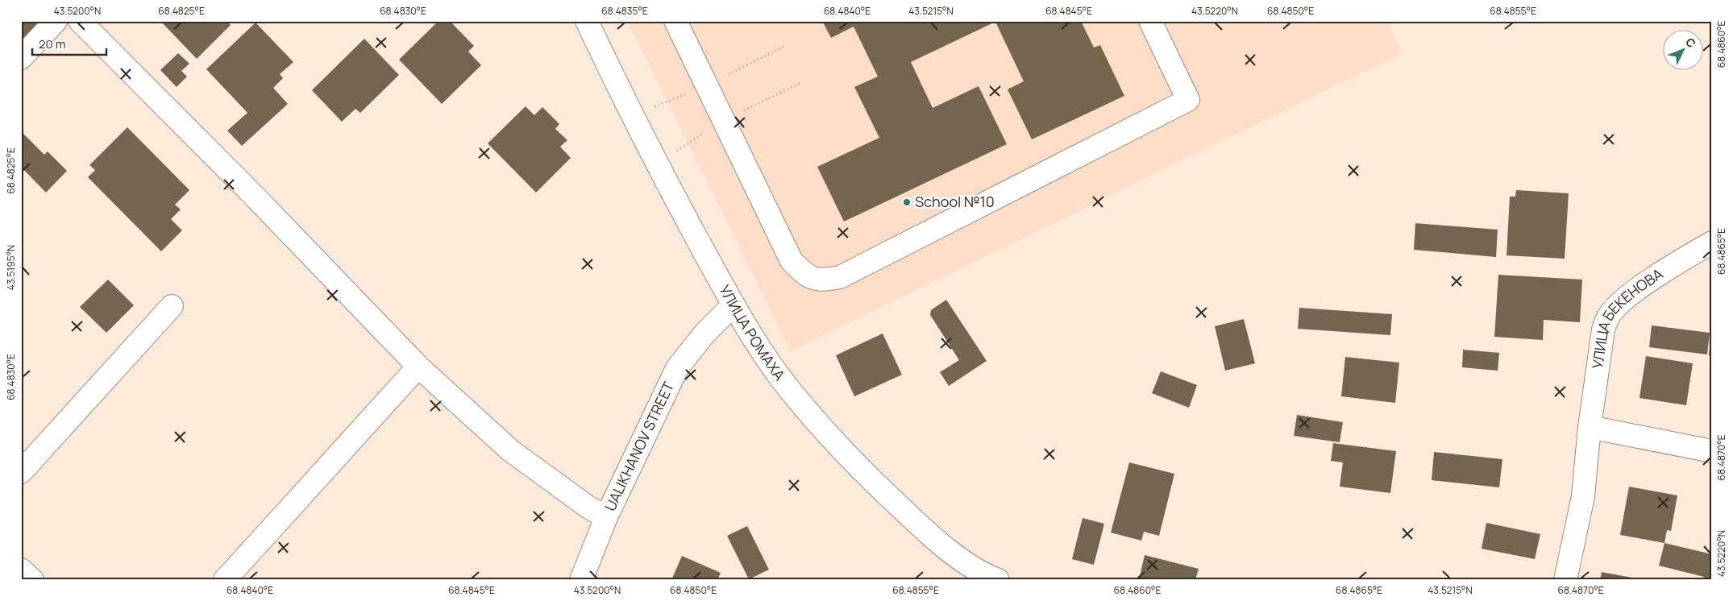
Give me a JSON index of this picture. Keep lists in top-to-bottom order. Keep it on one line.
{"streets":{"street":["УЛИЦА БЕКЕНОВА","УЛИЦА РОМАХА","UALIKHANOV STREET"]},"crossings":[["УЛИЦА РОМАХА","UALIKHANOV STREET"]],"places":["School №10"],"scale_bar":"20 m","north":"top right","coordinates":["43.5200°N","68.4825°E","68.4830°E","68.4835°E","68.4840°E","43.5215°N","68.4845°E","43.5220°N","68.4850°E","68.4855°E","68.4860°E","68.4865°E","43.5195°N","68.4870°E"]}
